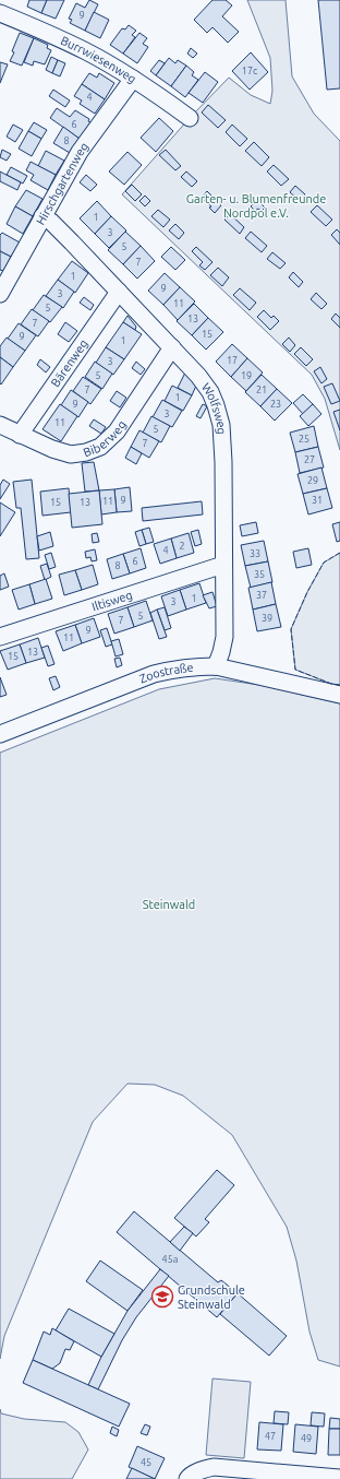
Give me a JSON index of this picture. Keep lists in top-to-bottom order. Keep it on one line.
{"streets":{"street":["Burrwiesenweg","Hirschgartenweg","Bärenweg","Wolfsweg","Biberweg","Iltisweg","Zoostraße"]},"crossings":[["Burrwiesenweg","Hirschgartenweg"],["Hirschgartenweg","Wolfsweg"],["Bärenweg","Wolfsweg"],["Bärenweg","Biberweg"],["Wolfsweg","Biberweg"],["Wolfsweg","Iltisweg"],["Wolfsweg","Zoostraße"]],"parks":["Garten- u. Blumenfreunde Nordpol e.V.","Steinwald"],"places":{"school or university":["Grundschule Steinwald"]},"house_numbers":["9","17c","4","6","8","1","3","5","7","1","9","3","11","5","13","7","15","9","1","17","3","5","19","7","21","1","9","23","3","11","5","25","7","27","29","9","31","11","15","13","2","4","33","6","8","35","37","1","3","5","39","7","9","11","13","15","45a","47","49","45"]}
